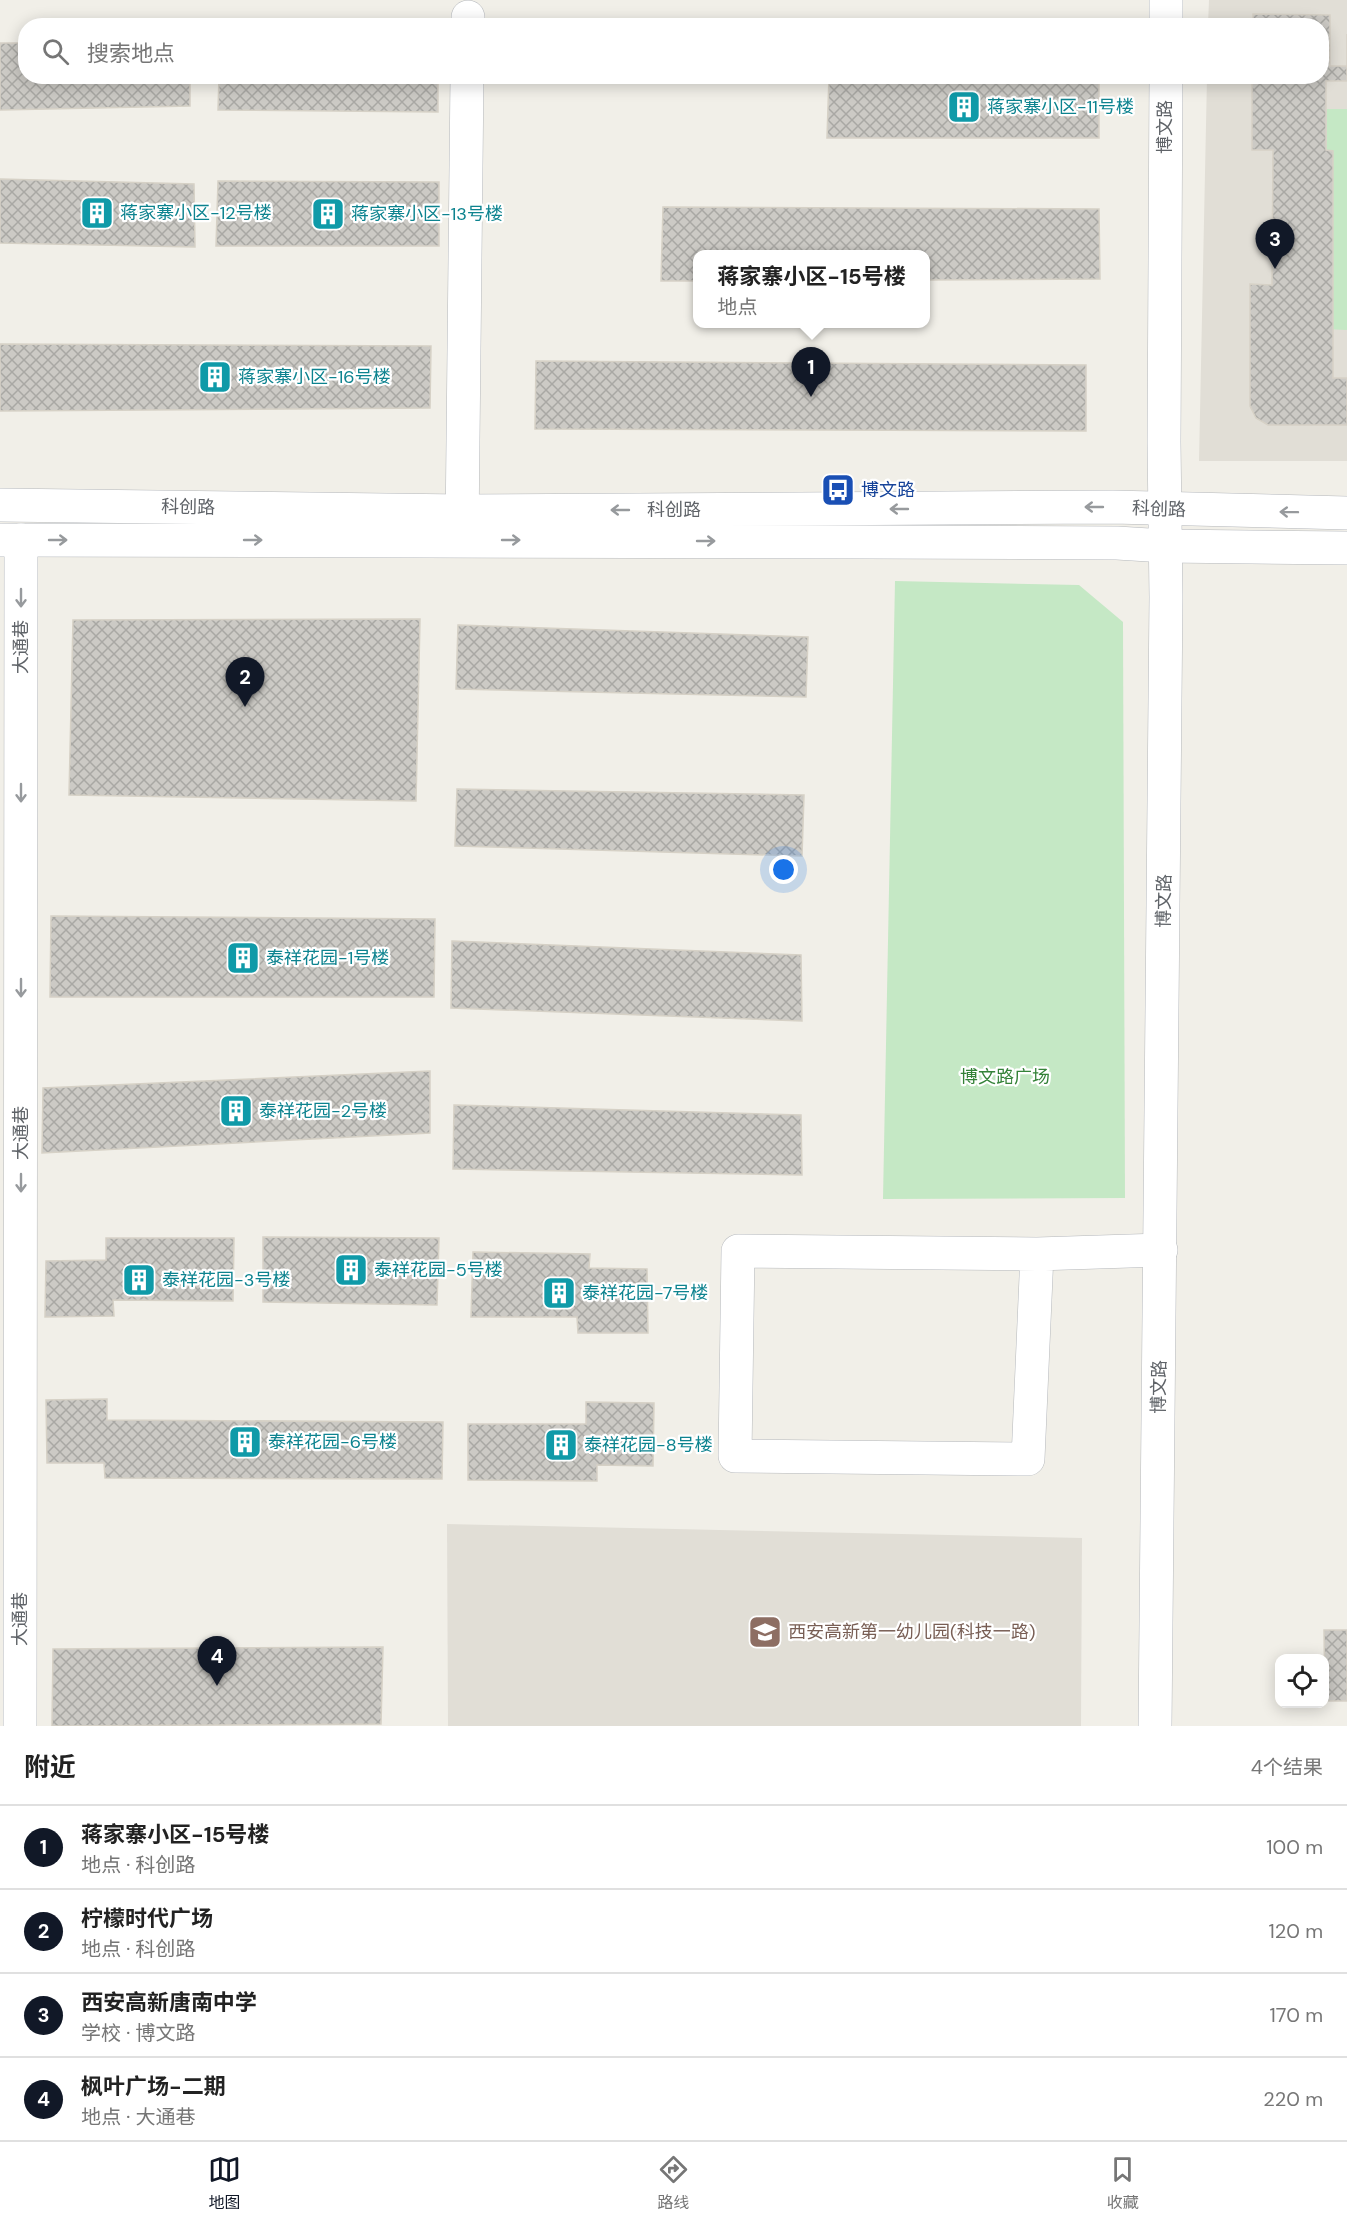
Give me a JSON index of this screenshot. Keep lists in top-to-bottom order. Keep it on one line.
{"streets":{"street":["博文路","科创路","大通巷"]},"crossings":[["博文路","科创路"],["科创路","大通巷"]],"one_way":["大通巷"],"parks":["博文路广场"],"places":{"building":["蒋家寨小区-11号楼","蒋家寨小区-12号楼","蒋家寨小区-13号楼","蒋家寨小区-16号楼","泰祥花园-1号楼","泰祥花园-2号楼","泰祥花园-5号楼","泰祥花园-3号楼","泰祥花园-7号楼","泰祥花园-6号楼","泰祥花园-8号楼"],"bus stop":["博文路"],"school or university":["西安高新第一幼儿园(科技一路)"]},"page":{"search":"搜索地点","pins":["3","1","2","4"],"popup":["蒋家寨小区-15号楼","地点"],"heading":["附近","4个结果"],"list":[{"mark":"1","name":"蒋家寨小区-15号楼","note":"地点 · 科创路","value":"100 m"},{"mark":"2","name":"柠檬时代广场","note":"地点 · 科创路","value":"120 m"},{"mark":"3","name":"西安高新唐南中学","note":"学校 · 博文路","value":"170 m"},{"mark":"4","name":"枫叶广场-二期","note":"地点 · 大通巷","value":"220 m"}],"nav":["地图","路线","收藏"]}}
